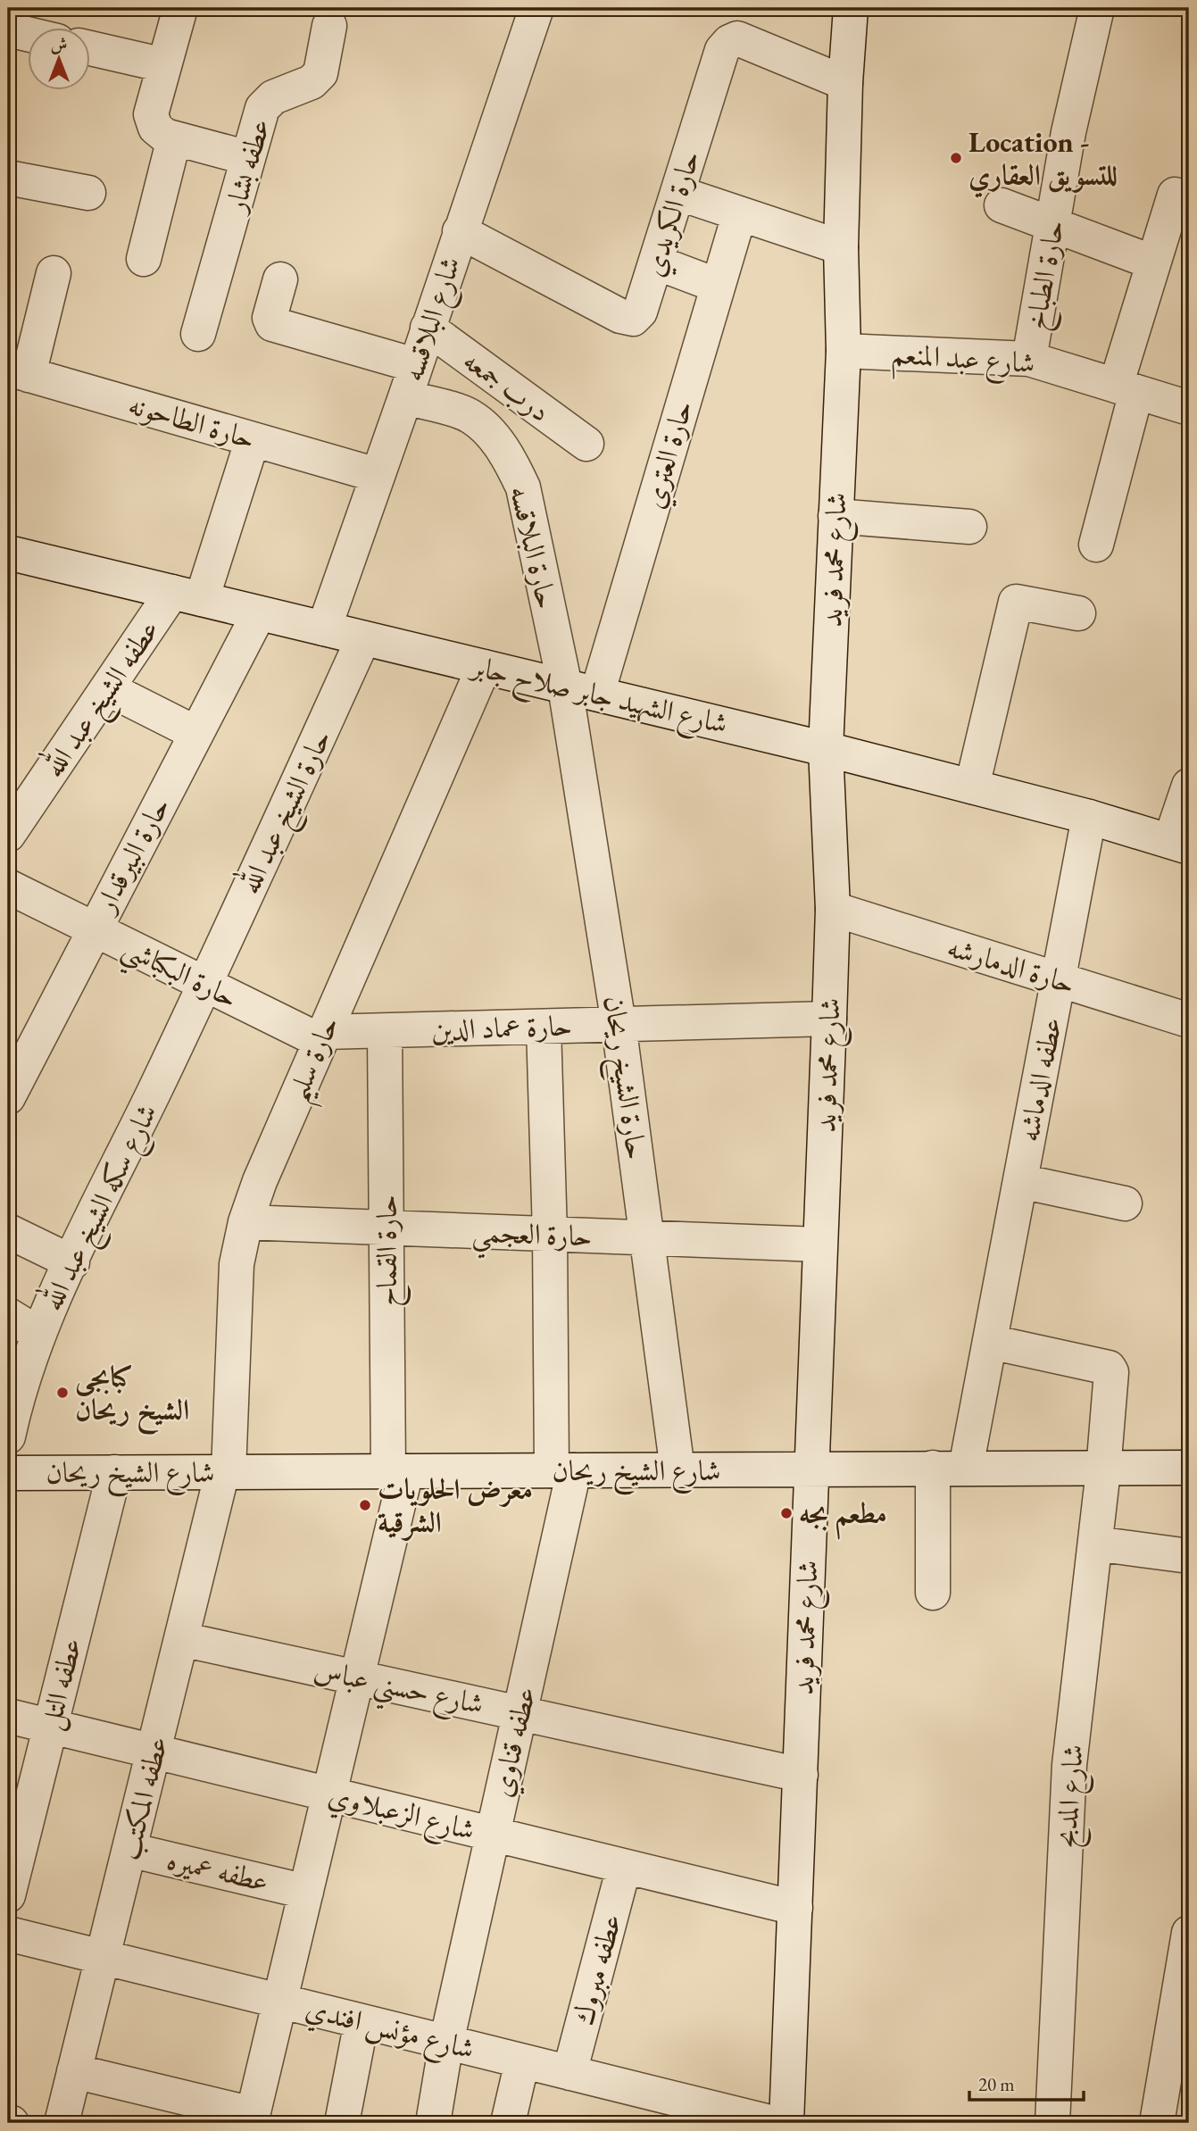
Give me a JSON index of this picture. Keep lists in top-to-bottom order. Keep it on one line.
{"streets":{"street":["عطفه بشار","حارة الكريدي","حارة الطباخ","شارع البلاقسه","شارع عبد المنعم","درب جمعه","حارة الطاحونه","حارة العتري","حارة البلاقسه","شارع محمد فريد","شارع الشهيد جابر صلاح جابر","عطفه الشيخ عبد الله","حارة الشيخ عبد الله","حارة البيرقدار","حارة الدمارشه","حارة البكباشي","حارة عماد الدين","حارة سليم","حارة الشيخ ريحان","عطفه الدماشه","شارع سكه الشيخ عبد الله","حارة العجمي","حارة القماح","شارع الشيخ ريحان","عطفه التل","شارع حسني عباس","عطفه قناوي","شارع المدبح","عطفه المكتب","شارع الزعبلاوي","عطفه عميره","عطفه مبروك","شارع مؤنس افندي"]},"crossings":[["حارة الكريدي","شارع البلاقسه"],["حارة الكريدي","شارع محمد فريد"],["حارة الطباخ","شارع عبد المنعم"],["شارع البلاقسه","درب جمعه"],["شارع البلاقسه","حارة الطاحونه"],["شارع البلاقسه","حارة البلاقسه"],["شارع البلاقسه","شارع الشهيد جابر صلاح جابر"],["شارع عبد المنعم","شارع محمد فريد"],["حارة الطاحونه","عطفه الشيخ عبد الله"],["حارة العتري","حارة البلاقسه"],["حارة العتري","شارع الشهيد جابر صلاح جابر"],["حارة العتري","حارة الشيخ ريحان"],["حارة البلاقسه","شارع الشهيد جابر صلاح جابر"],["حارة البلاقسه","حارة الشيخ ريحان"],["شارع محمد فريد","شارع الشهيد جابر صلاح جابر"],["شارع محمد فريد","حارة الدمارشه"],["شارع محمد فريد","حارة عماد الدين"],["شارع محمد فريد","حارة العجمي"],["شارع محمد فريد","شارع الشيخ ريحان"],["شارع محمد فريد","شارع حسني عباس"],["شارع محمد فريد","شارع الزعبلاوي"],["شارع الشهيد جابر صلاح جابر","عطفه الشيخ عبد الله"],["شارع الشهيد جابر صلاح جابر","حارة الشيخ عبد الله"],["شارع الشهيد جابر صلاح جابر","حارة البيرقدار"],["شارع الشهيد جابر صلاح جابر","حارة سليم"],["شارع الشهيد جابر صلاح جابر","حارة الشيخ ريحان"],["شارع الشهيد جابر صلاح جابر","عطفه الدماشه"],["حارة الشيخ عبد الله","حارة البكباشي"],["حارة الشيخ عبد الله","شارع سكه الشيخ عبد الله"],["حارة البيرقدار","حارة البكباشي"],["حارة الدمارشه","عطفه الدماشه"],["حارة البكباشي","حارة عماد الدين"],["حارة البكباشي","حارة سليم"],["حارة البكباشي","شارع سكه الشيخ عبد الله"],["حارة عماد الدين","حارة سليم"],["حارة عماد الدين","حارة الشيخ ريحان"],["حارة عماد الدين","حارة القماح"],["حارة عماد الدين","عطفه قناوي"],["حارة سليم","حارة العجمي"],["حارة سليم","شارع الشيخ ريحان"],["حارة سليم","عطفه المكتب"],["حارة الشيخ ريحان","حارة العجمي"],["حارة الشيخ ريحان","شارع الشيخ ريحان"],["عطفه الدماشه","شارع الشيخ ريحان"],["حارة العجمي","حارة القماح"],["حارة العجمي","عطفه قناوي"],["حارة القماح","شارع الشيخ ريحان"],["حارة القماح","شارع حسني عباس"],["حارة القماح","شارع الزعبلاوي"],["حارة القماح","عطفه عميره"],["حارة القماح","شارع مؤنس افندي"],["شارع الشيخ ريحان","عطفه التل"],["شارع الشيخ ريحان","عطفه قناوي"],["شارع الشيخ ريحان","شارع المدبح"],["شارع الشيخ ريحان","عطفه المكتب"],["عطفه التل","شارع الزعبلاوي"],["شارع حسني عباس","عطفه قناوي"],["شارع حسني عباس","عطفه المكتب"],["عطفه قناوي","شارع الزعبلاوي"],["عطفه قناوي","شارع مؤنس افندي"],["عطفه المكتب","شارع الزعبلاوي"],["عطفه المكتب","عطفه عميره"],["عطفه المكتب","شارع مؤنس افندي"],["شارع الزعبلاوي","عطفه مبروك"],["عطفه مبروك","شارع مؤنس افندي"]],"places":["Location - للتسويق العقاري","كبابجى الشيخ ريحان","معرض الحلويات الشرقية","مطعم بجه"],"scale_bar":"20 m","north":"top"}
